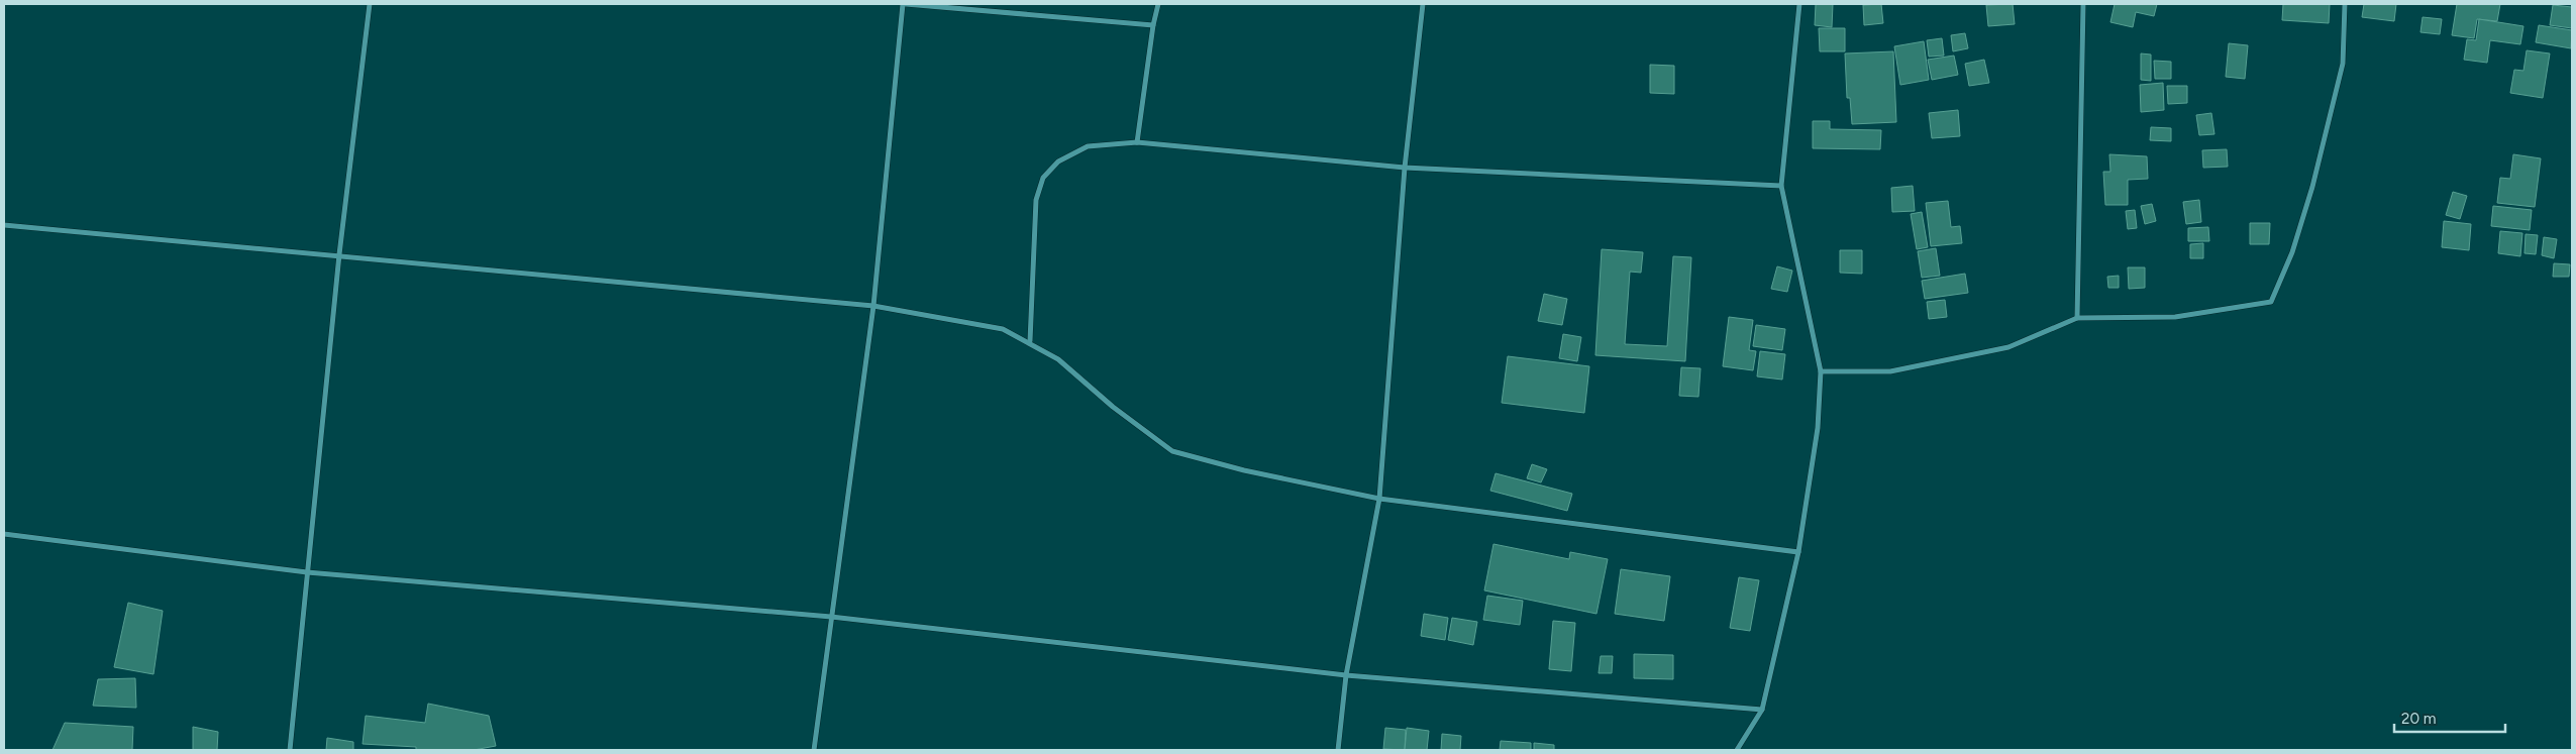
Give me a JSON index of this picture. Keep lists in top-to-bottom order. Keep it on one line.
{"scale_bar":"20 m"}
